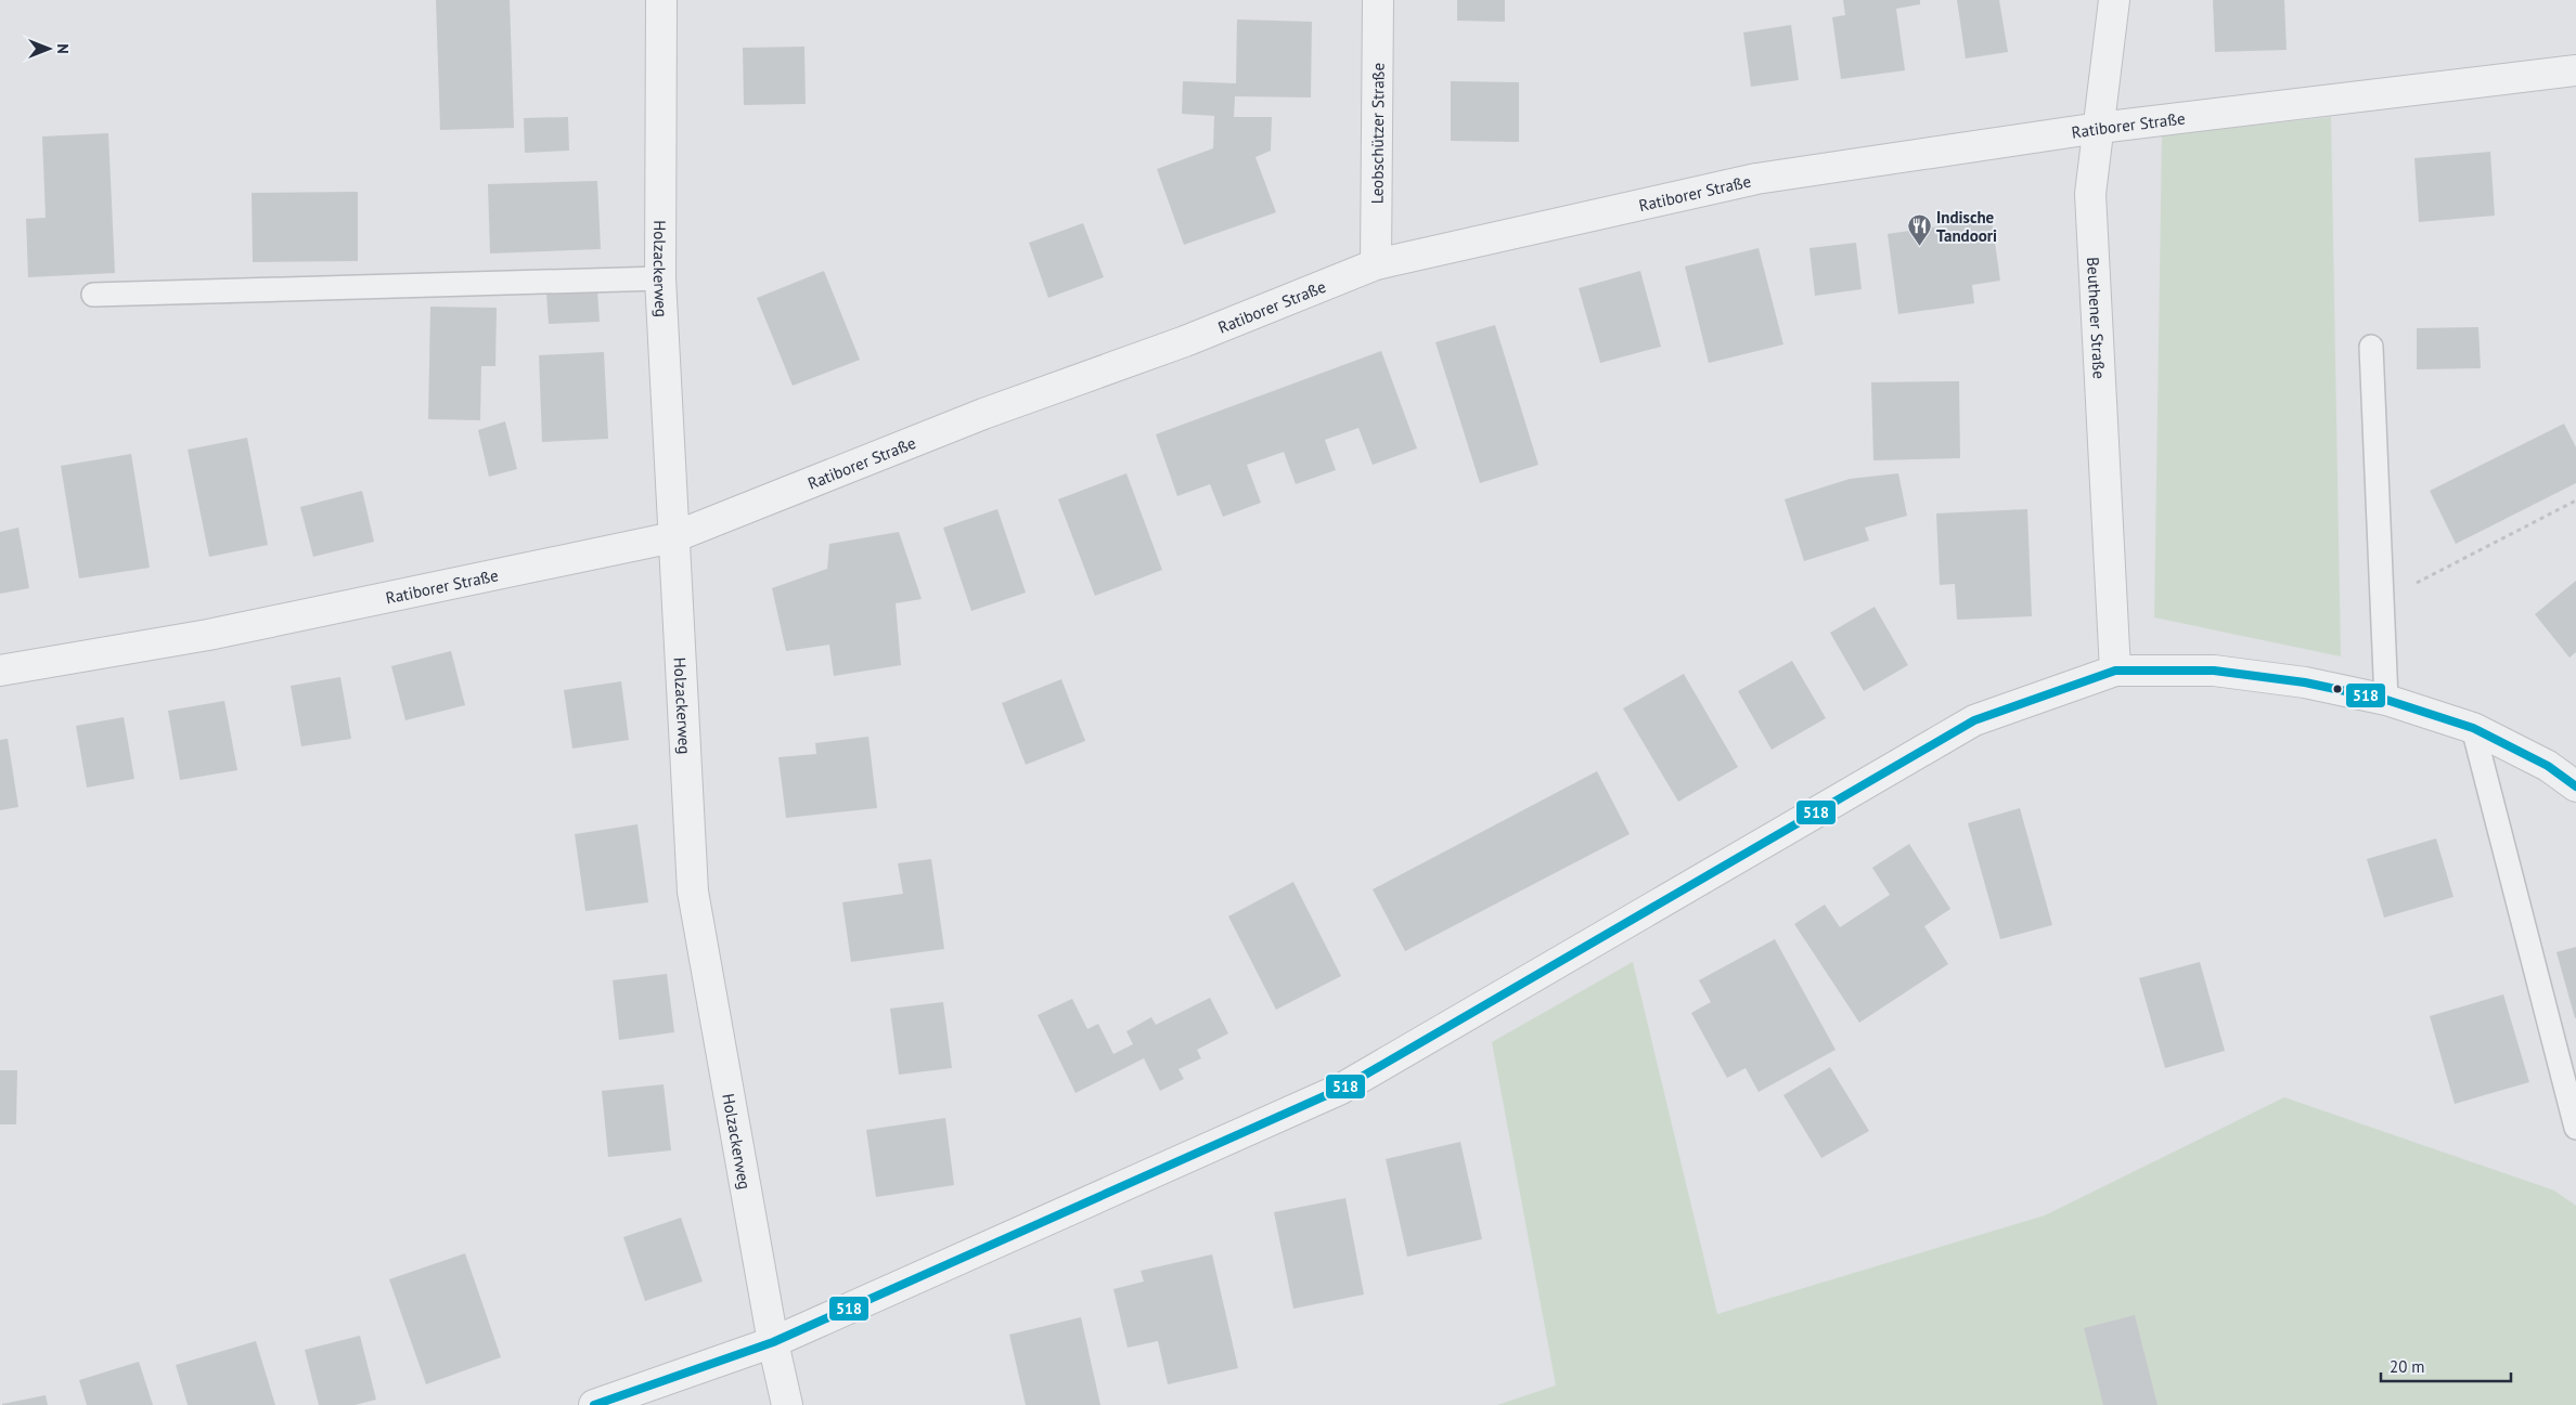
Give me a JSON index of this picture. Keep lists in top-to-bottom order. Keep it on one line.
{"streets":{"street":["Ratiborer Straße","Leobschützer Straße","Holzackerweg","Beuthener Straße"]},"crossings":[["Ratiborer Straße","Leobschützer Straße"],["Ratiborer Straße","Holzackerweg"],["Ratiborer Straße","Beuthener Straße"]],"places":{"restaurant":["Indische Tandoori"]},"lines":["transit line 518"],"scale_bar":"20 m","north":"right"}
